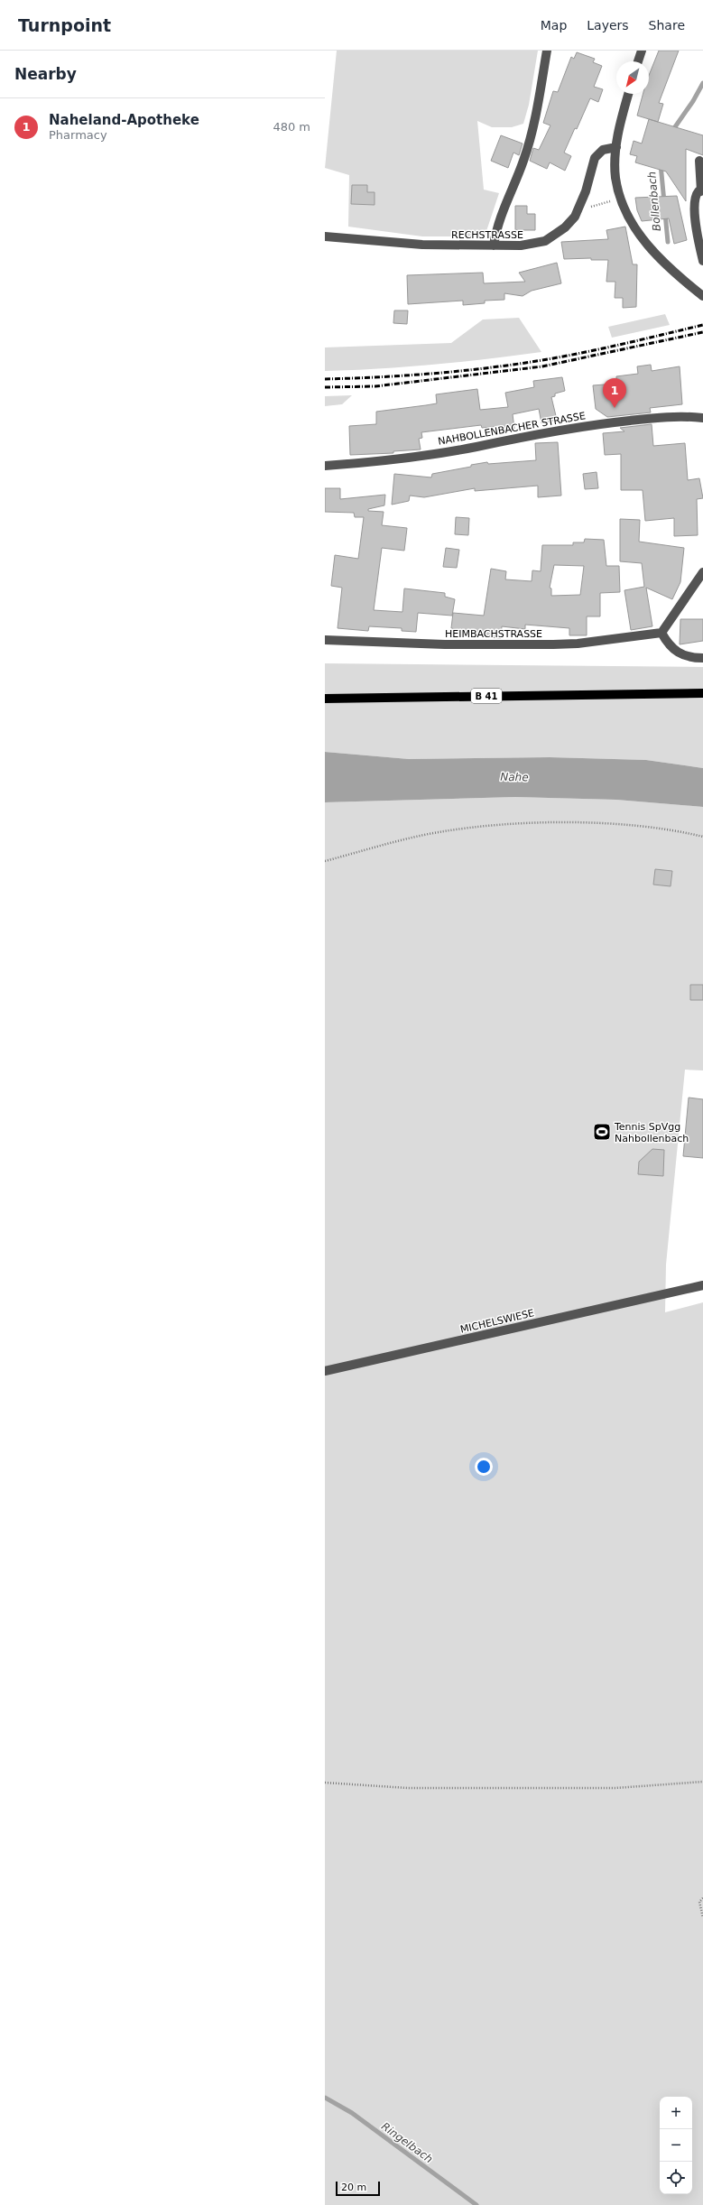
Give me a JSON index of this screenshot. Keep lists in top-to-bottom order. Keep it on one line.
{"streets":{"main road":["B 41"],"street":["RECHSTRASSE","NAHBOLLENBACHER STRASSE","HEIMBACHSTRASSE","MICHELSWIESE"]},"water":["Bollenbach","Nahe","Ringelbach"],"places":{"sports":["Tennis SpVgg Nahbollenbach"]},"scale_bar":"20 m","north":"bottom left","page":{"header":"Turnpoint","nav":["Map","Layers","Share"],"heading":"Nearby","list":[{"mark":"1","name":"Naheland-Apotheke","note":"Pharmacy","value":"480 m"}],"pins":"1","map_buttons":["+","−"],"scale":"20 m"}}
